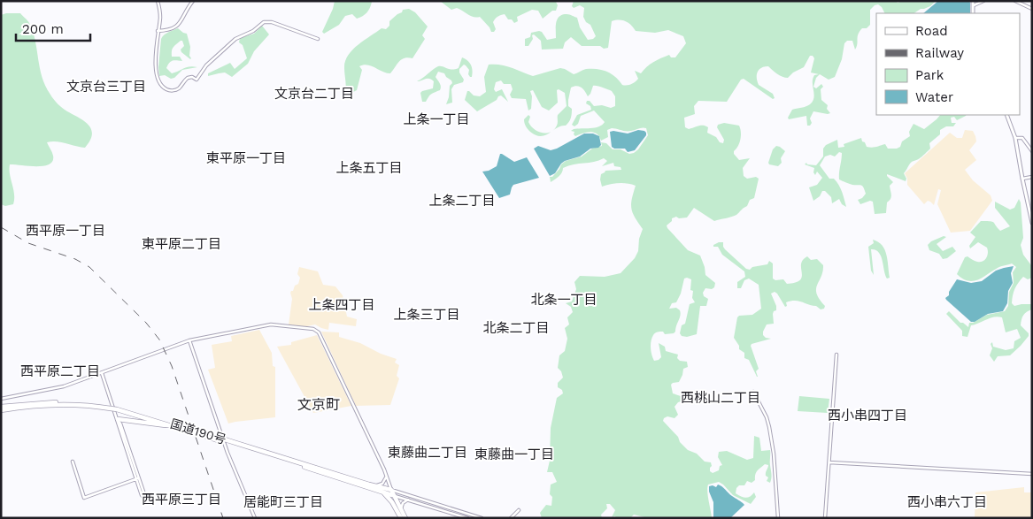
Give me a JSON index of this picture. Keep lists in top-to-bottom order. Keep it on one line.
{"streets":{"highway":["国道190号"]},"districts":["文京台三丁目","文京台二丁目","上条一丁目","東平原一丁目","上条五丁目","上条二丁目","西平原一丁目","東平原二丁目","北条一丁目","上条四丁目","上条三丁目","北条二丁目","西平原二丁目","西桃山二丁目","文京町","西小串四丁目","東藤曲二丁目","東藤曲一丁目","西平原三丁目","居能町三丁目","西小串六丁目"],"legend":["Road","Railway","Park","Water"],"scale_bar":"200 m"}
